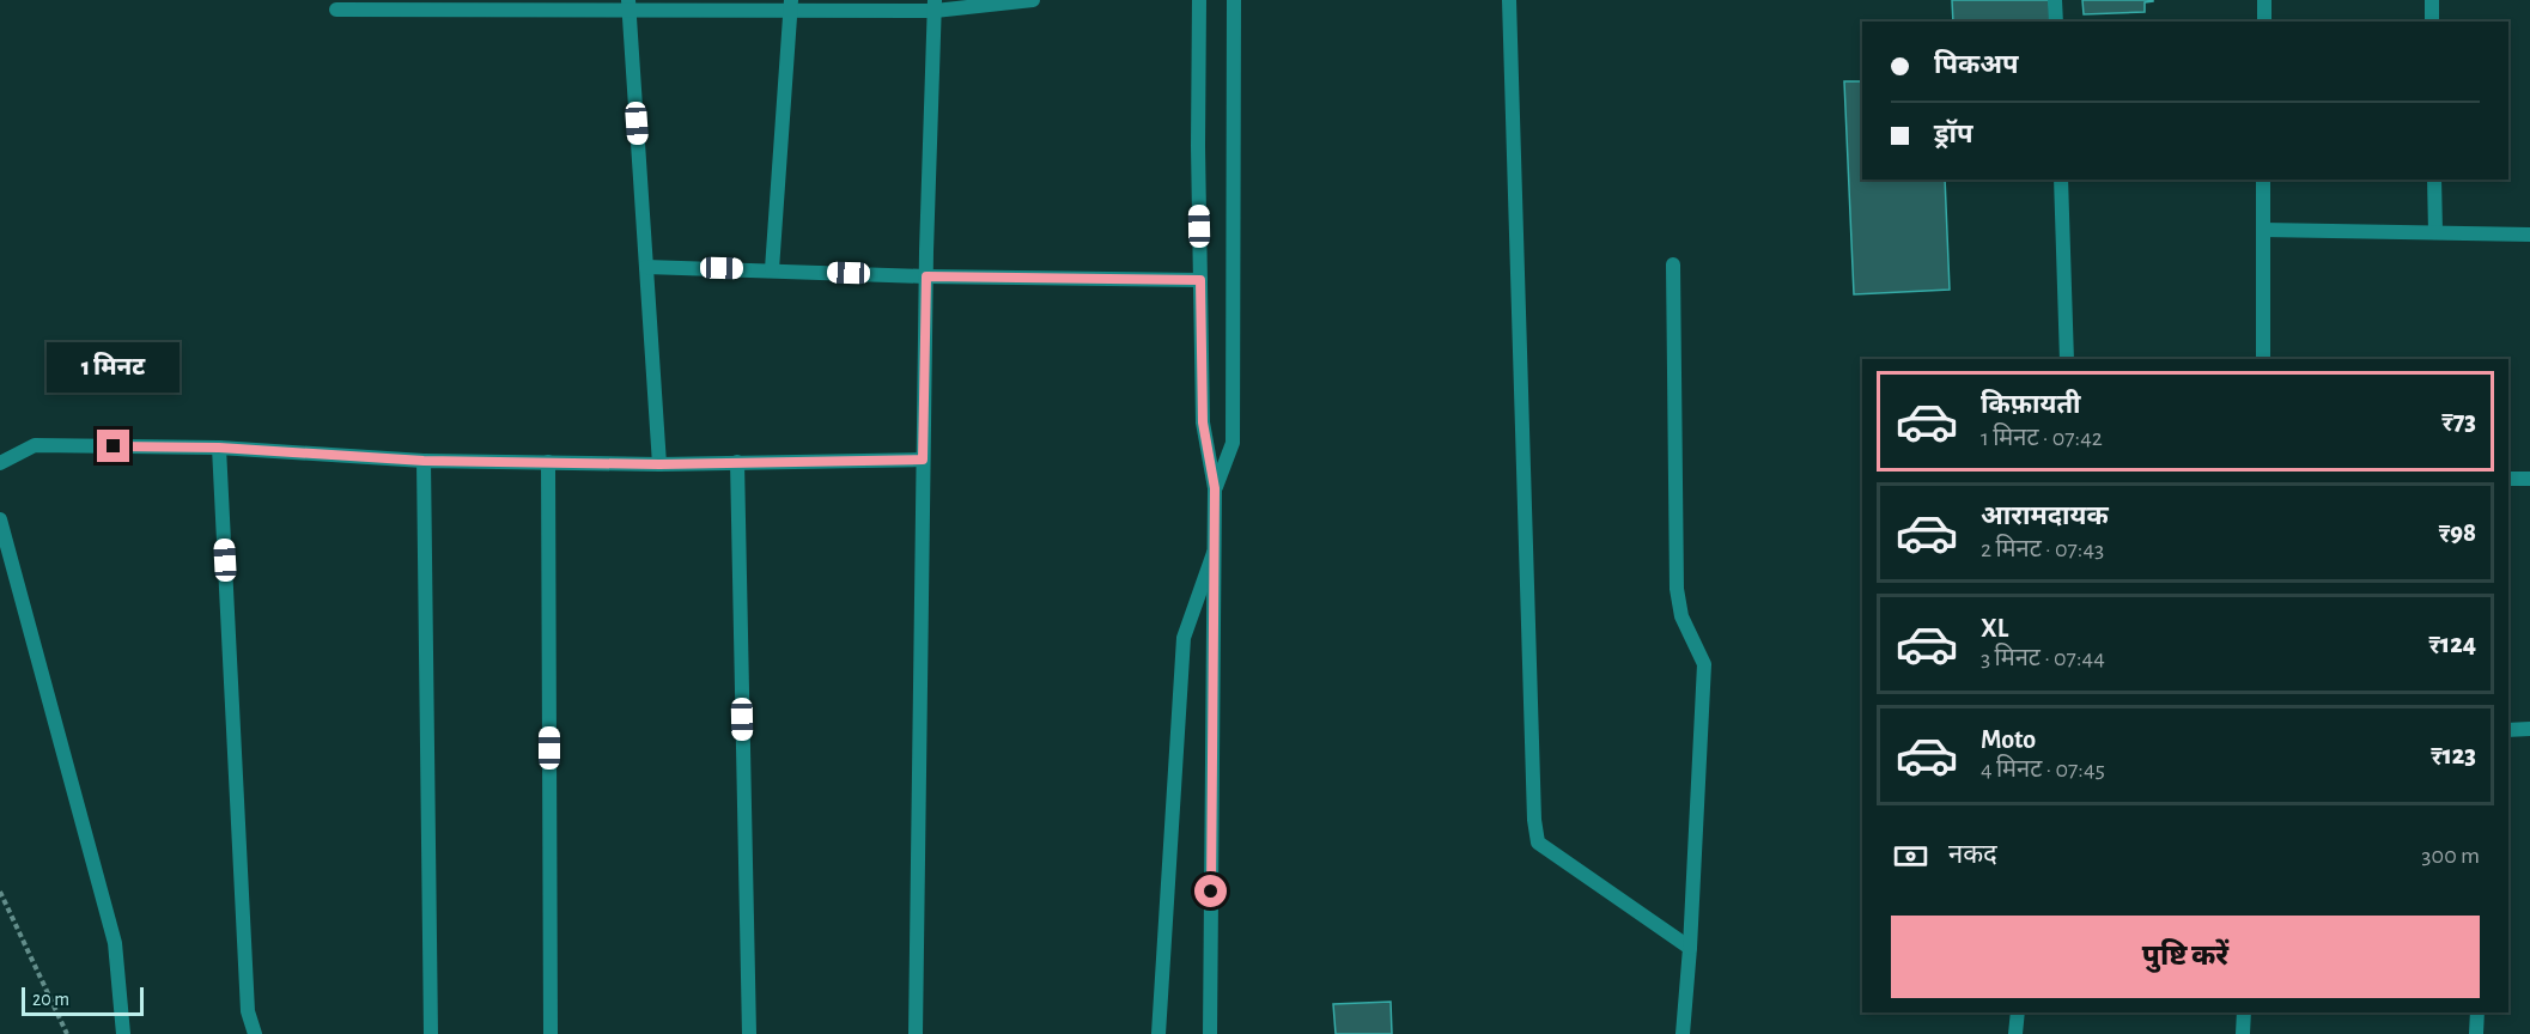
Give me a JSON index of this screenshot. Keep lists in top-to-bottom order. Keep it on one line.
{"scale_bar":"20 m","page":{"banner":["पिकअप","ड्रॉप"],"bubble":"1 मिनट","list":[{"name":"किफ़ायती","note":"1 मिनट · 07:42","value":"₹73"},{"name":"आरामदायक","note":"2 मिनट · 07:43","value":"₹98"},{"name":"XL","note":"3 मिनट · 07:44","value":"₹124"},{"name":"Moto","note":"4 मिनट · 07:45","value":"₹123"}],"pay":["नकद","300 m"],"buttons":"पुष्टि करें","scale":"20 m"}}
